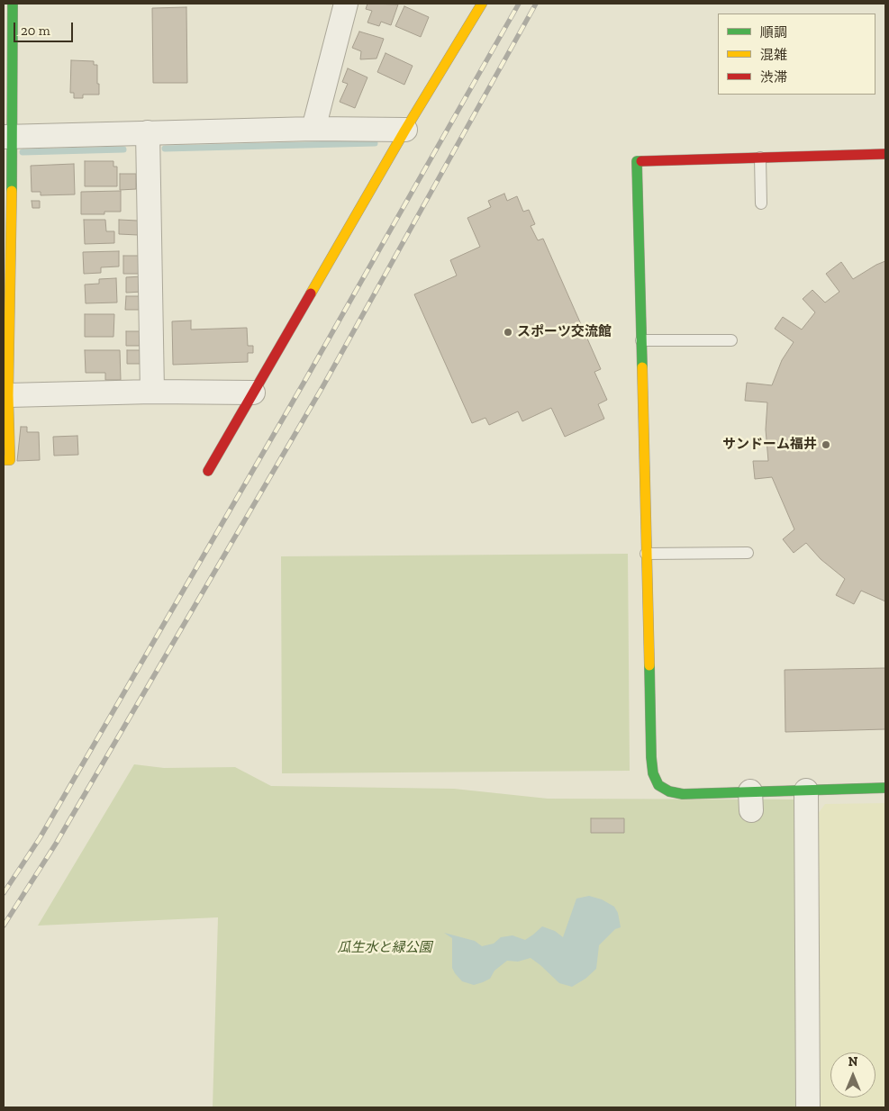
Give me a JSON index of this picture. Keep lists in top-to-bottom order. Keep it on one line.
{"parks":["瓜生水と緑公園"],"places":["スポーツ交流館","サンドーム福井"],"legend":["順調","混雑","渋滞"],"scale_bar":"20 m","north":"top"}
